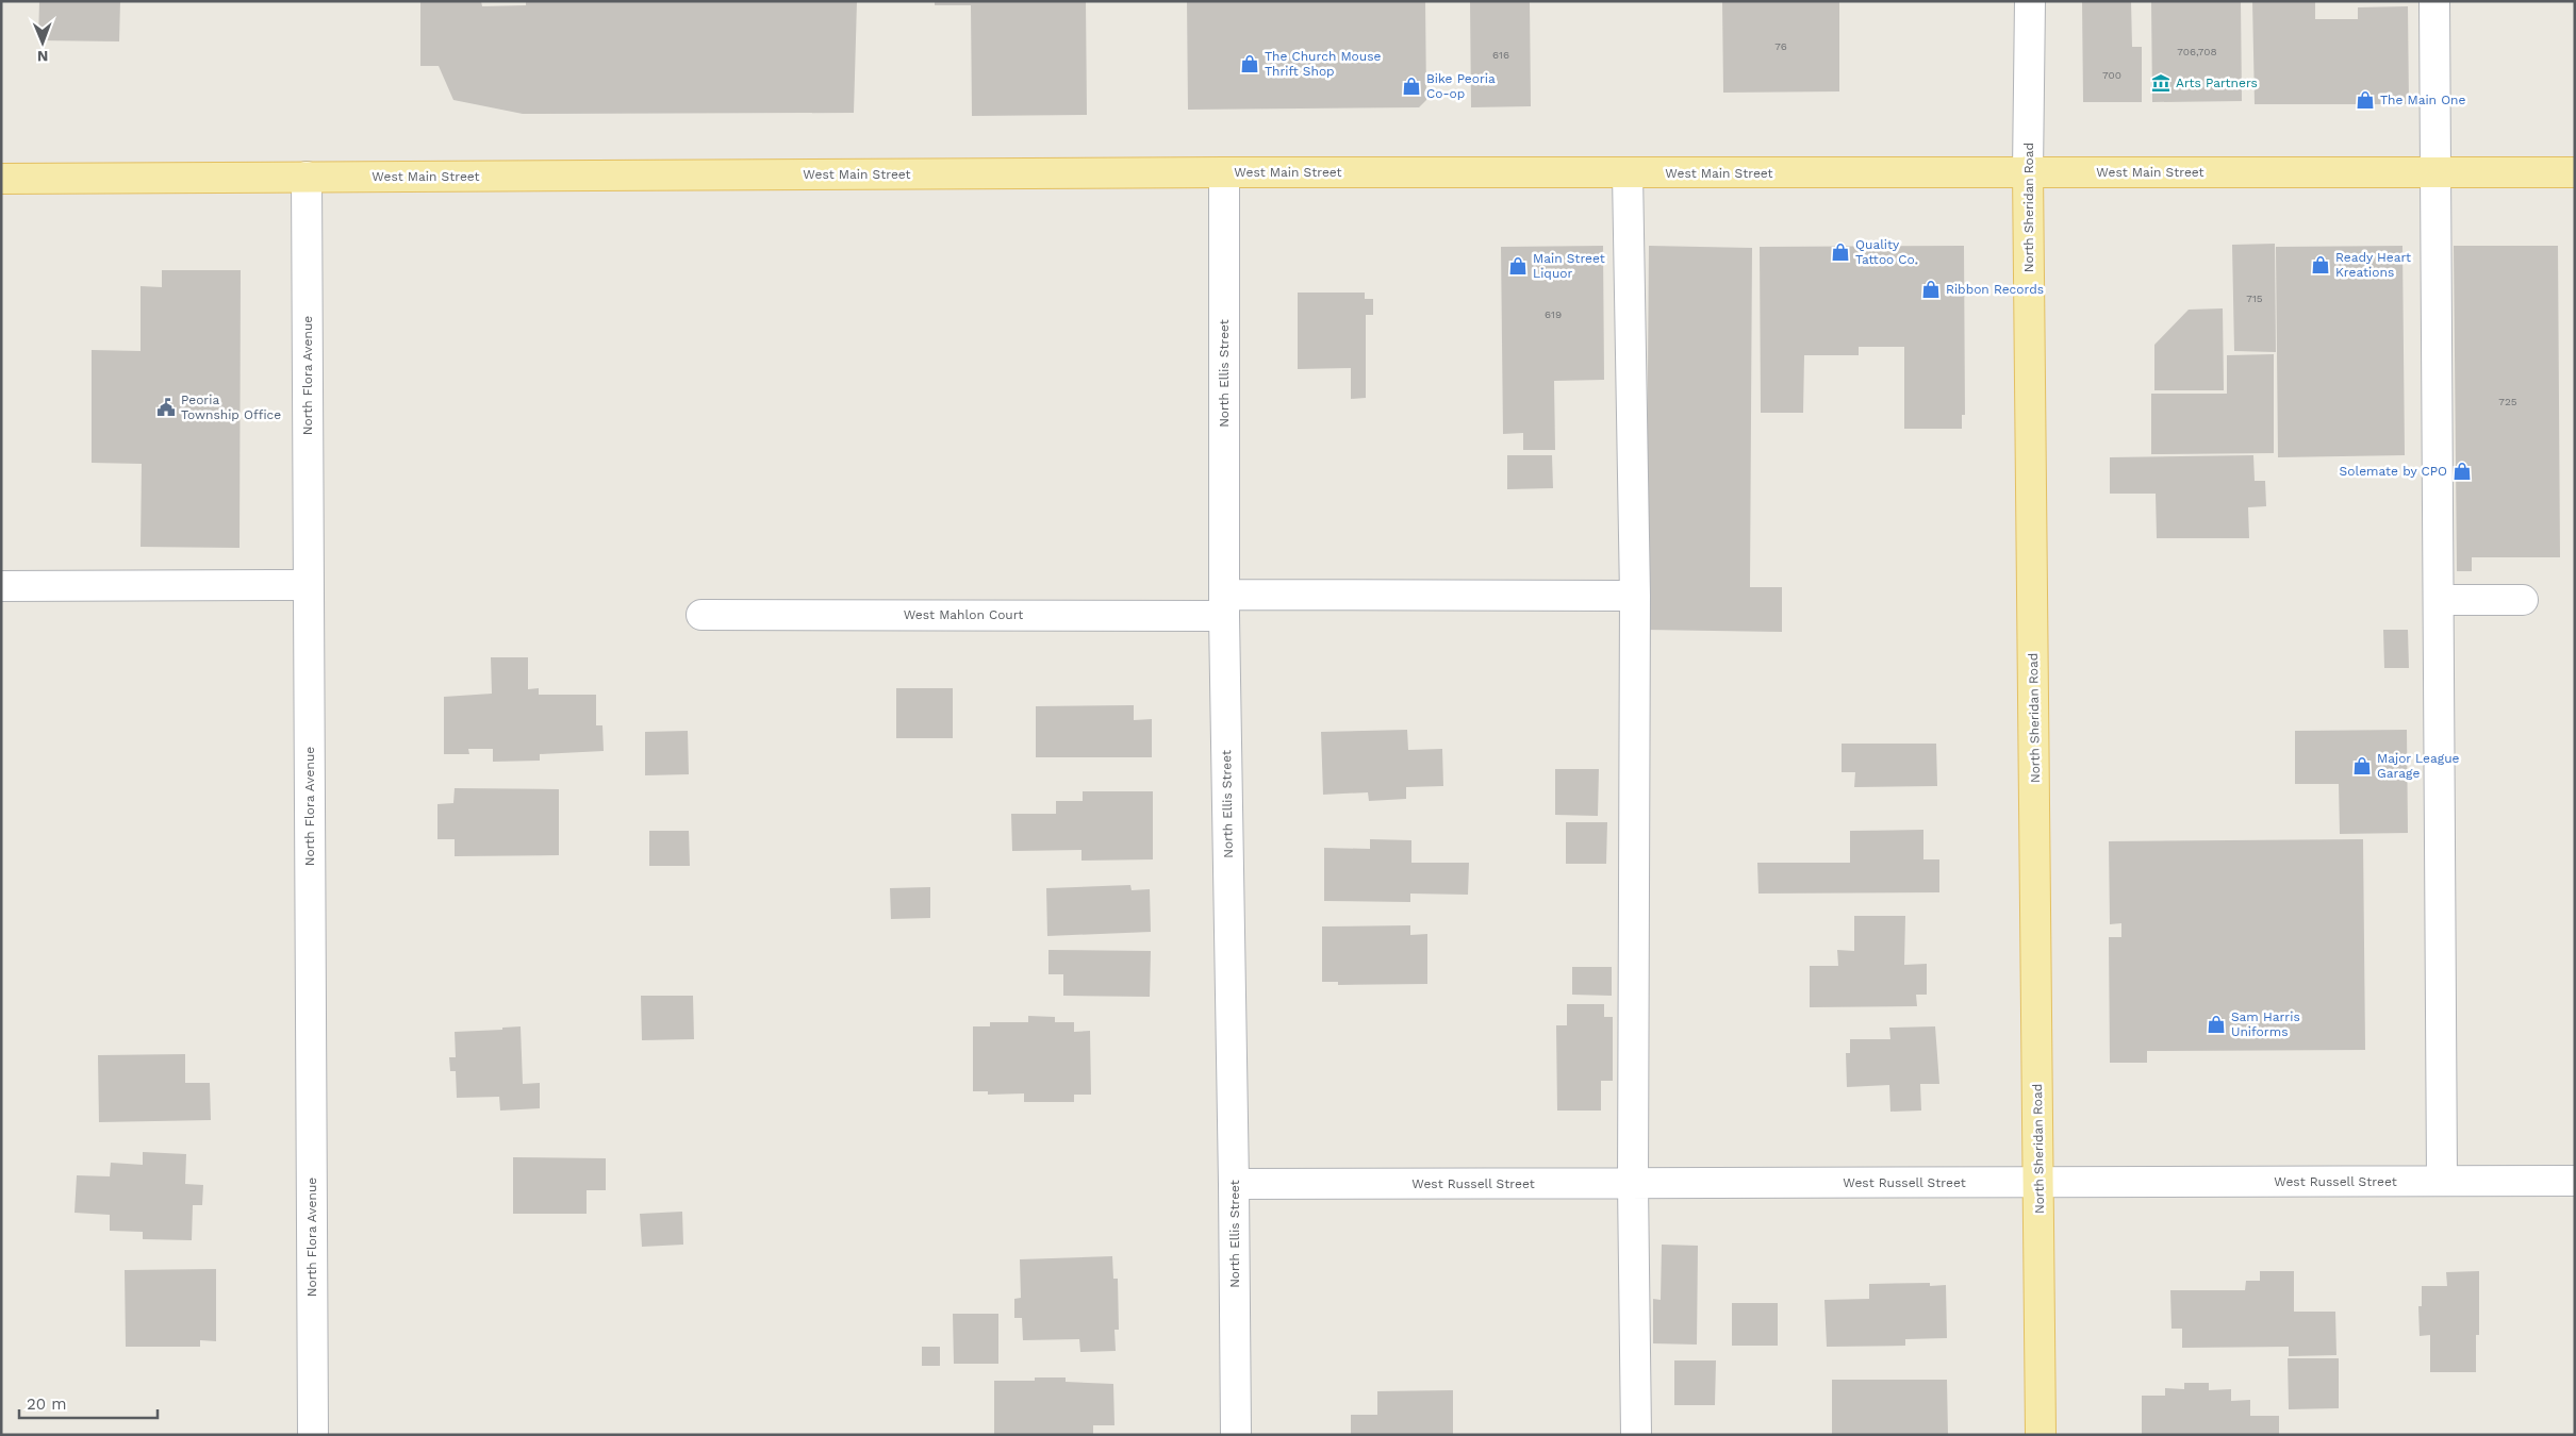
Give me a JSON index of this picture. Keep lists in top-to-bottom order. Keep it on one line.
{"streets":{"main road":["West Main Street","North Sheridan Road"],"street":["North Ellis Street","North Flora Avenue","West Mahlon Court","West Russell Street"]},"crossings":[["West Main Street","North Sheridan Road"],["West Main Street","North Ellis Street"],["West Main Street","North Flora Avenue"],["North Sheridan Road","West Russell Street"],["North Ellis Street","West Mahlon Court"],["North Ellis Street","West Russell Street"]],"places":{"shop":["The Church Mouse Thrift Shop","Bike Peoria Co-op","The Main One","Quality Tattoo Co.","Ready Heart Kreations","Main Street Liquor","Ribbon Records","Solemate by CPO","Major League Garage","Sam Harris Uniforms"],"museum":["Arts Partners"],"public building":["Peoria Township Office"]},"house_numbers":["76","706,708","616","700","715","619","725"],"scale_bar":"20 m","north":"bottom"}
